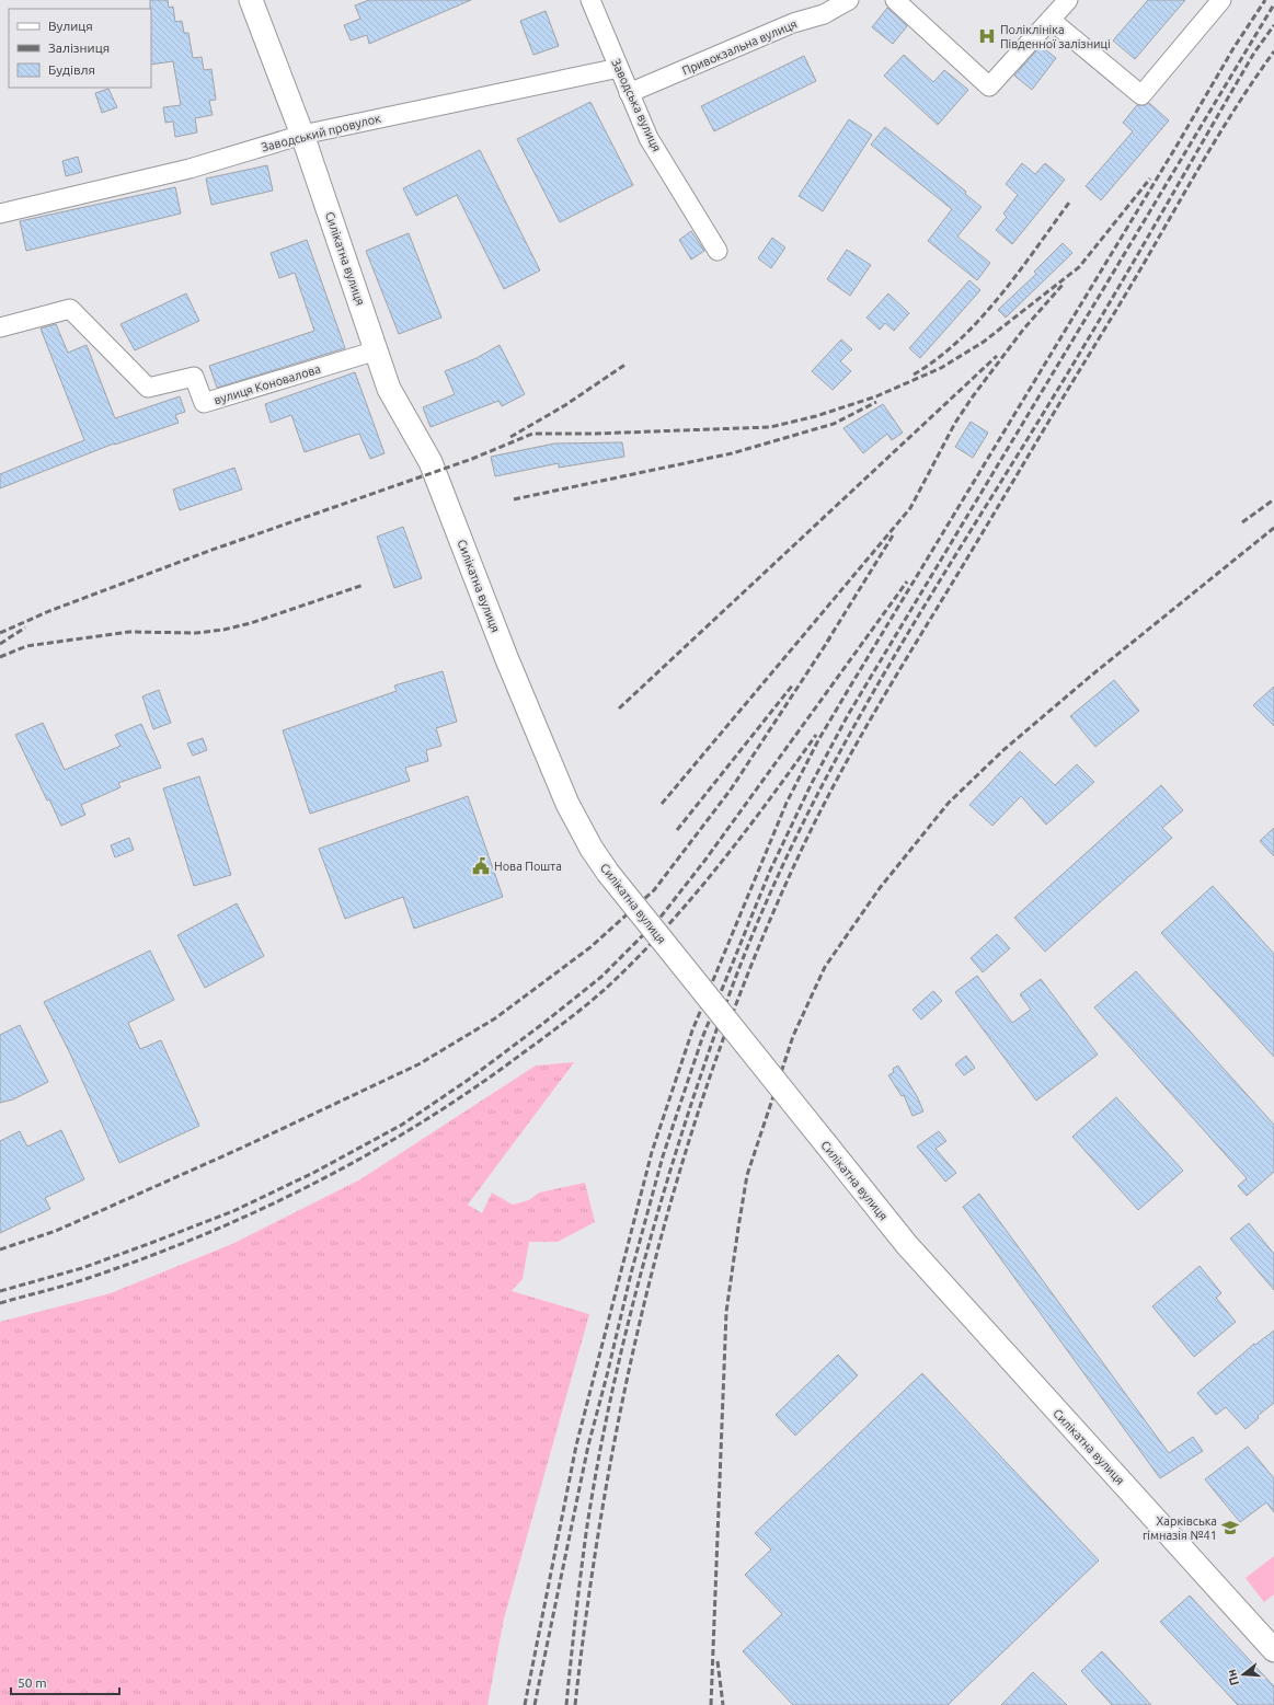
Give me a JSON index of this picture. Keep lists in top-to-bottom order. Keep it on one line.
{"streets":{"main road":["Силікатна вулиця"],"street":["Привокзальна вулиця","Заводська вулиця","Заводський провулок","вулиця Коновалова"]},"crossings":[["Привокзальна вулиця","Заводська вулиця"],["Заводська вулиця","Заводський провулок"],["Заводський провулок","Силікатна вулиця"],["Силікатна вулиця","вулиця Коновалова"]],"places":{"hospital":["Поліклініка Південної залізниці"],"public building":["Нова Пошта"],"school or university":["Харківська гімназія №41"]},"legend":["Вулиця","Залізниця","Будівля"],"scale_bar":"50 m","north":"left"}
